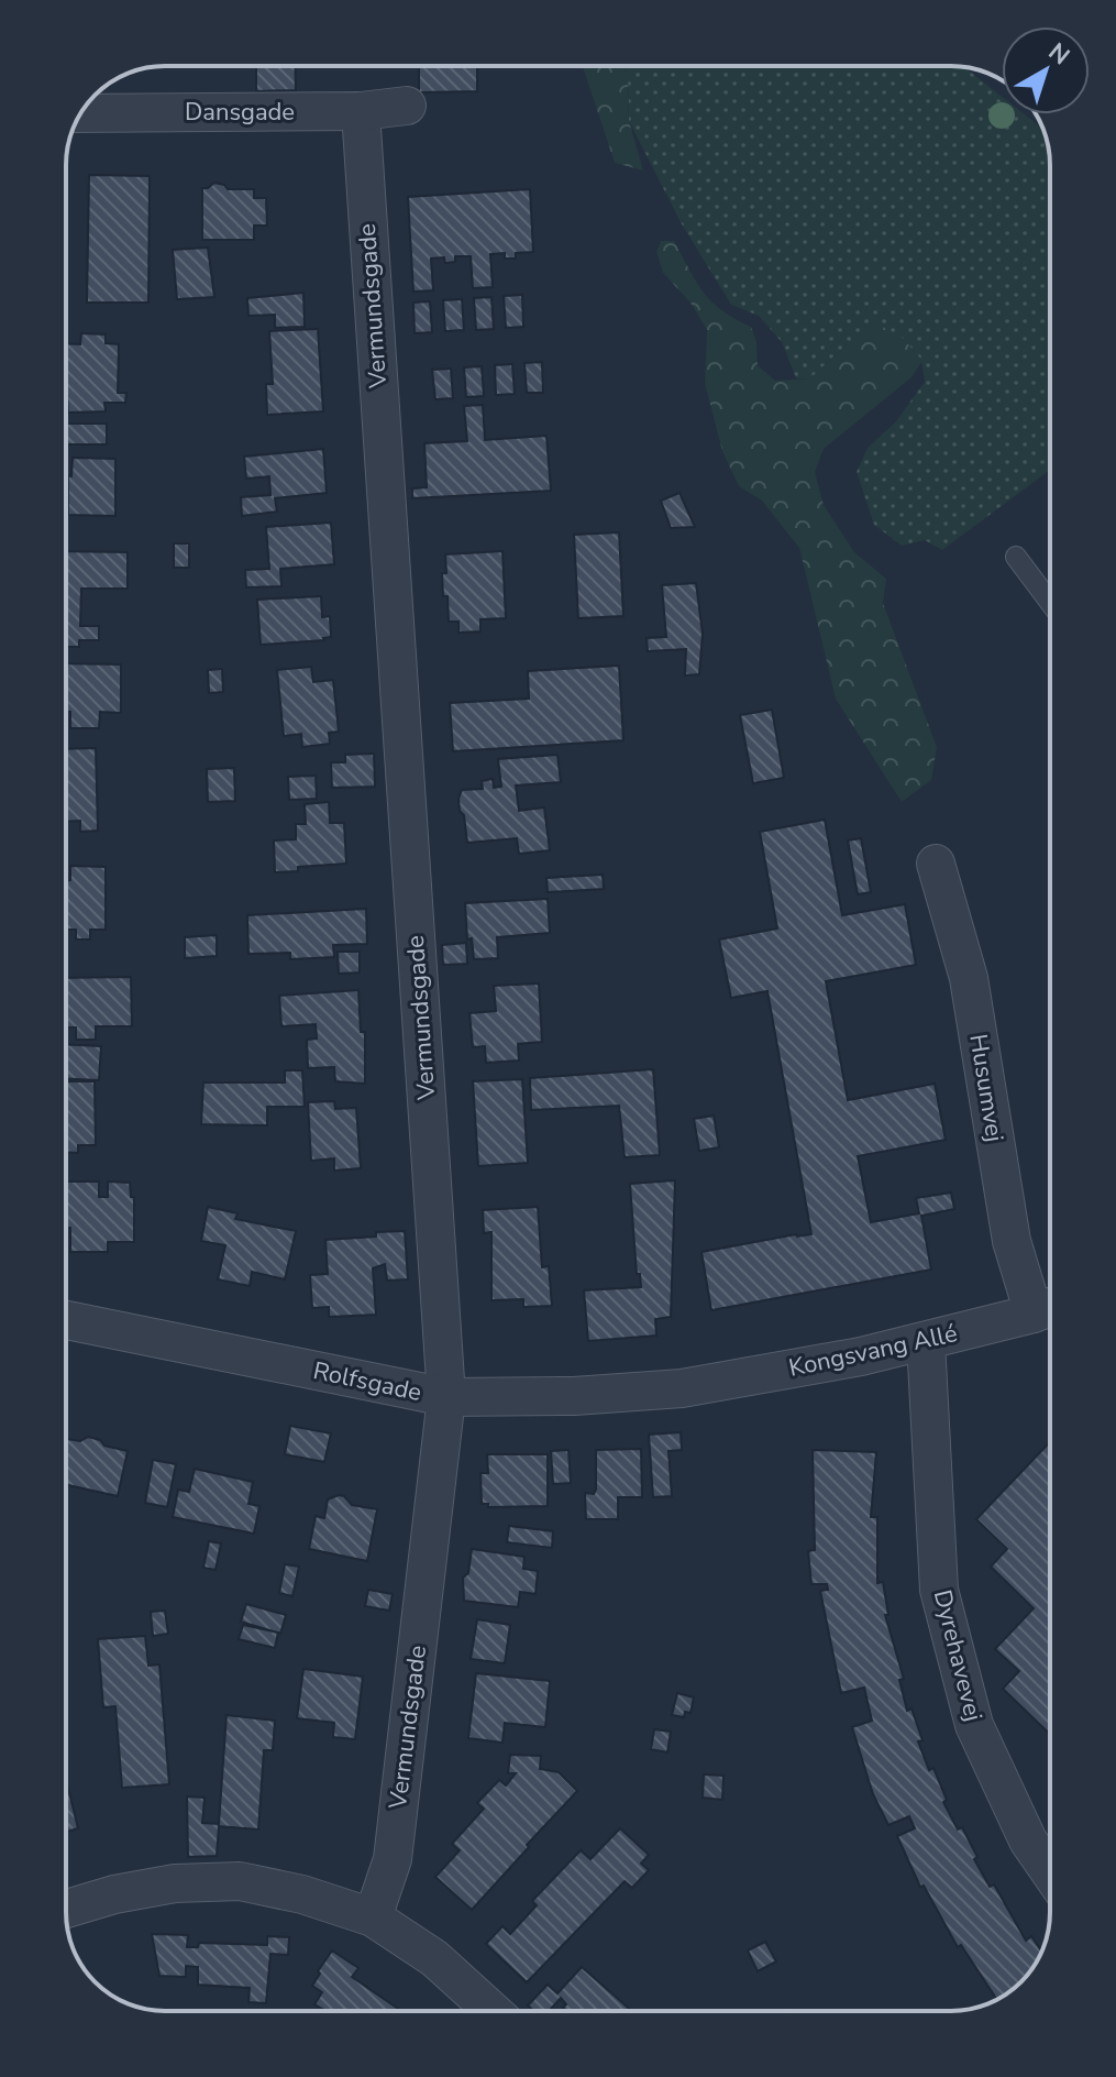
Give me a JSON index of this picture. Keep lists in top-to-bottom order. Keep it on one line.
{"streets":{"street":["Dansgade","Vermundsgade","Husumvej","Kongsvang Allé","Rolfsgade","Dyrehavevej"]},"crossings":[["Dansgade","Vermundsgade"],["Vermundsgade","Rolfsgade"],["Husumvej","Kongsvang Allé"],["Kongsvang Allé","Rolfsgade"],["Kongsvang Allé","Dyrehavevej"]],"north":"top right"}
